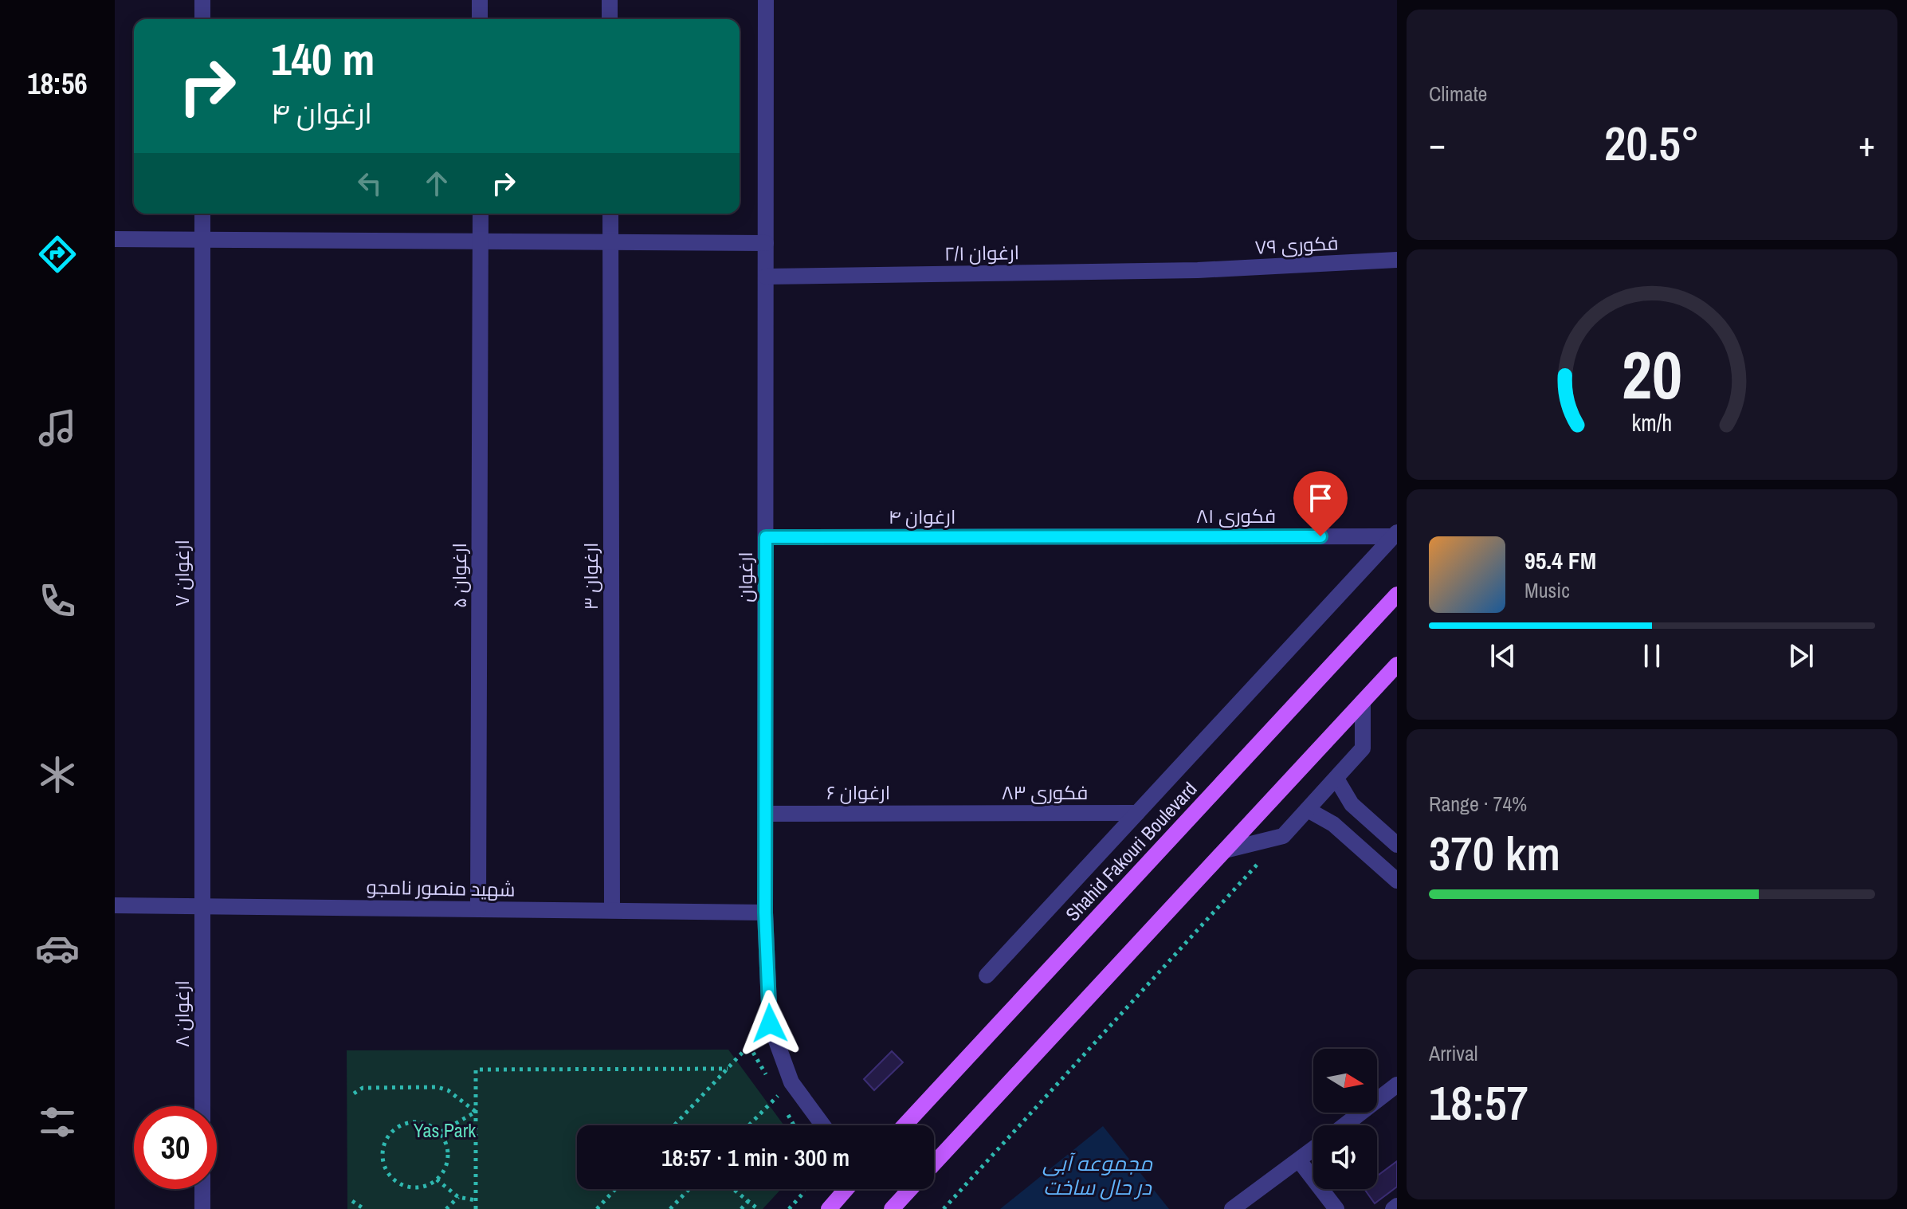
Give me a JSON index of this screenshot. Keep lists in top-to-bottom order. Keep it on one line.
{"streets":{"main road":["Shahid Fakouri Boulevard"],"street":["فکوری ۷۹","ارغوان ۲/۱","فکوری ۸۱","ارغوان ۴","ارغوان ۷","ارغوان ۵","ارغوان ۳","ارغوان","ارغوان ۶","فکوری ۸۳","شهید منصور نامجو","ارغوان ۸"]},"crossings":[["فکوری ۷۹","ارغوان ۲/۱"],["ارغوان ۲/۱","ارغوان"],["فکوری ۸۱","ارغوان ۴"],["ارغوان ۴","ارغوان"],["ارغوان ۷","شهید منصور نامجو"],["ارغوان ۷","ارغوان ۸"],["ارغوان ۵","شهید منصور نامجو"],["ارغوان ۳","شهید منصور نامجو"],["ارغوان","ارغوان ۶"],["ارغوان","شهید منصور نامجو"],["ارغوان ۶","فکوری ۸۳"],["شهید منصور نامجو","ارغوان ۸"]],"water":["مجموعه آبی در حال ساخت"],"parks":["Yas Park"],"north":"right","page":{"tabs":"18:56","tile":["Climate",["Range · 74%","370 km"],["Arrival","18:57"]],"turn":["140 m","ارغوان ۴"],"heat":["−","20.5°","+"],"song":["95.4 FM","Music"],"limit":"30","trip":"18:57 · 1 min · 300 m","gauge":["20","km/h"]}}
